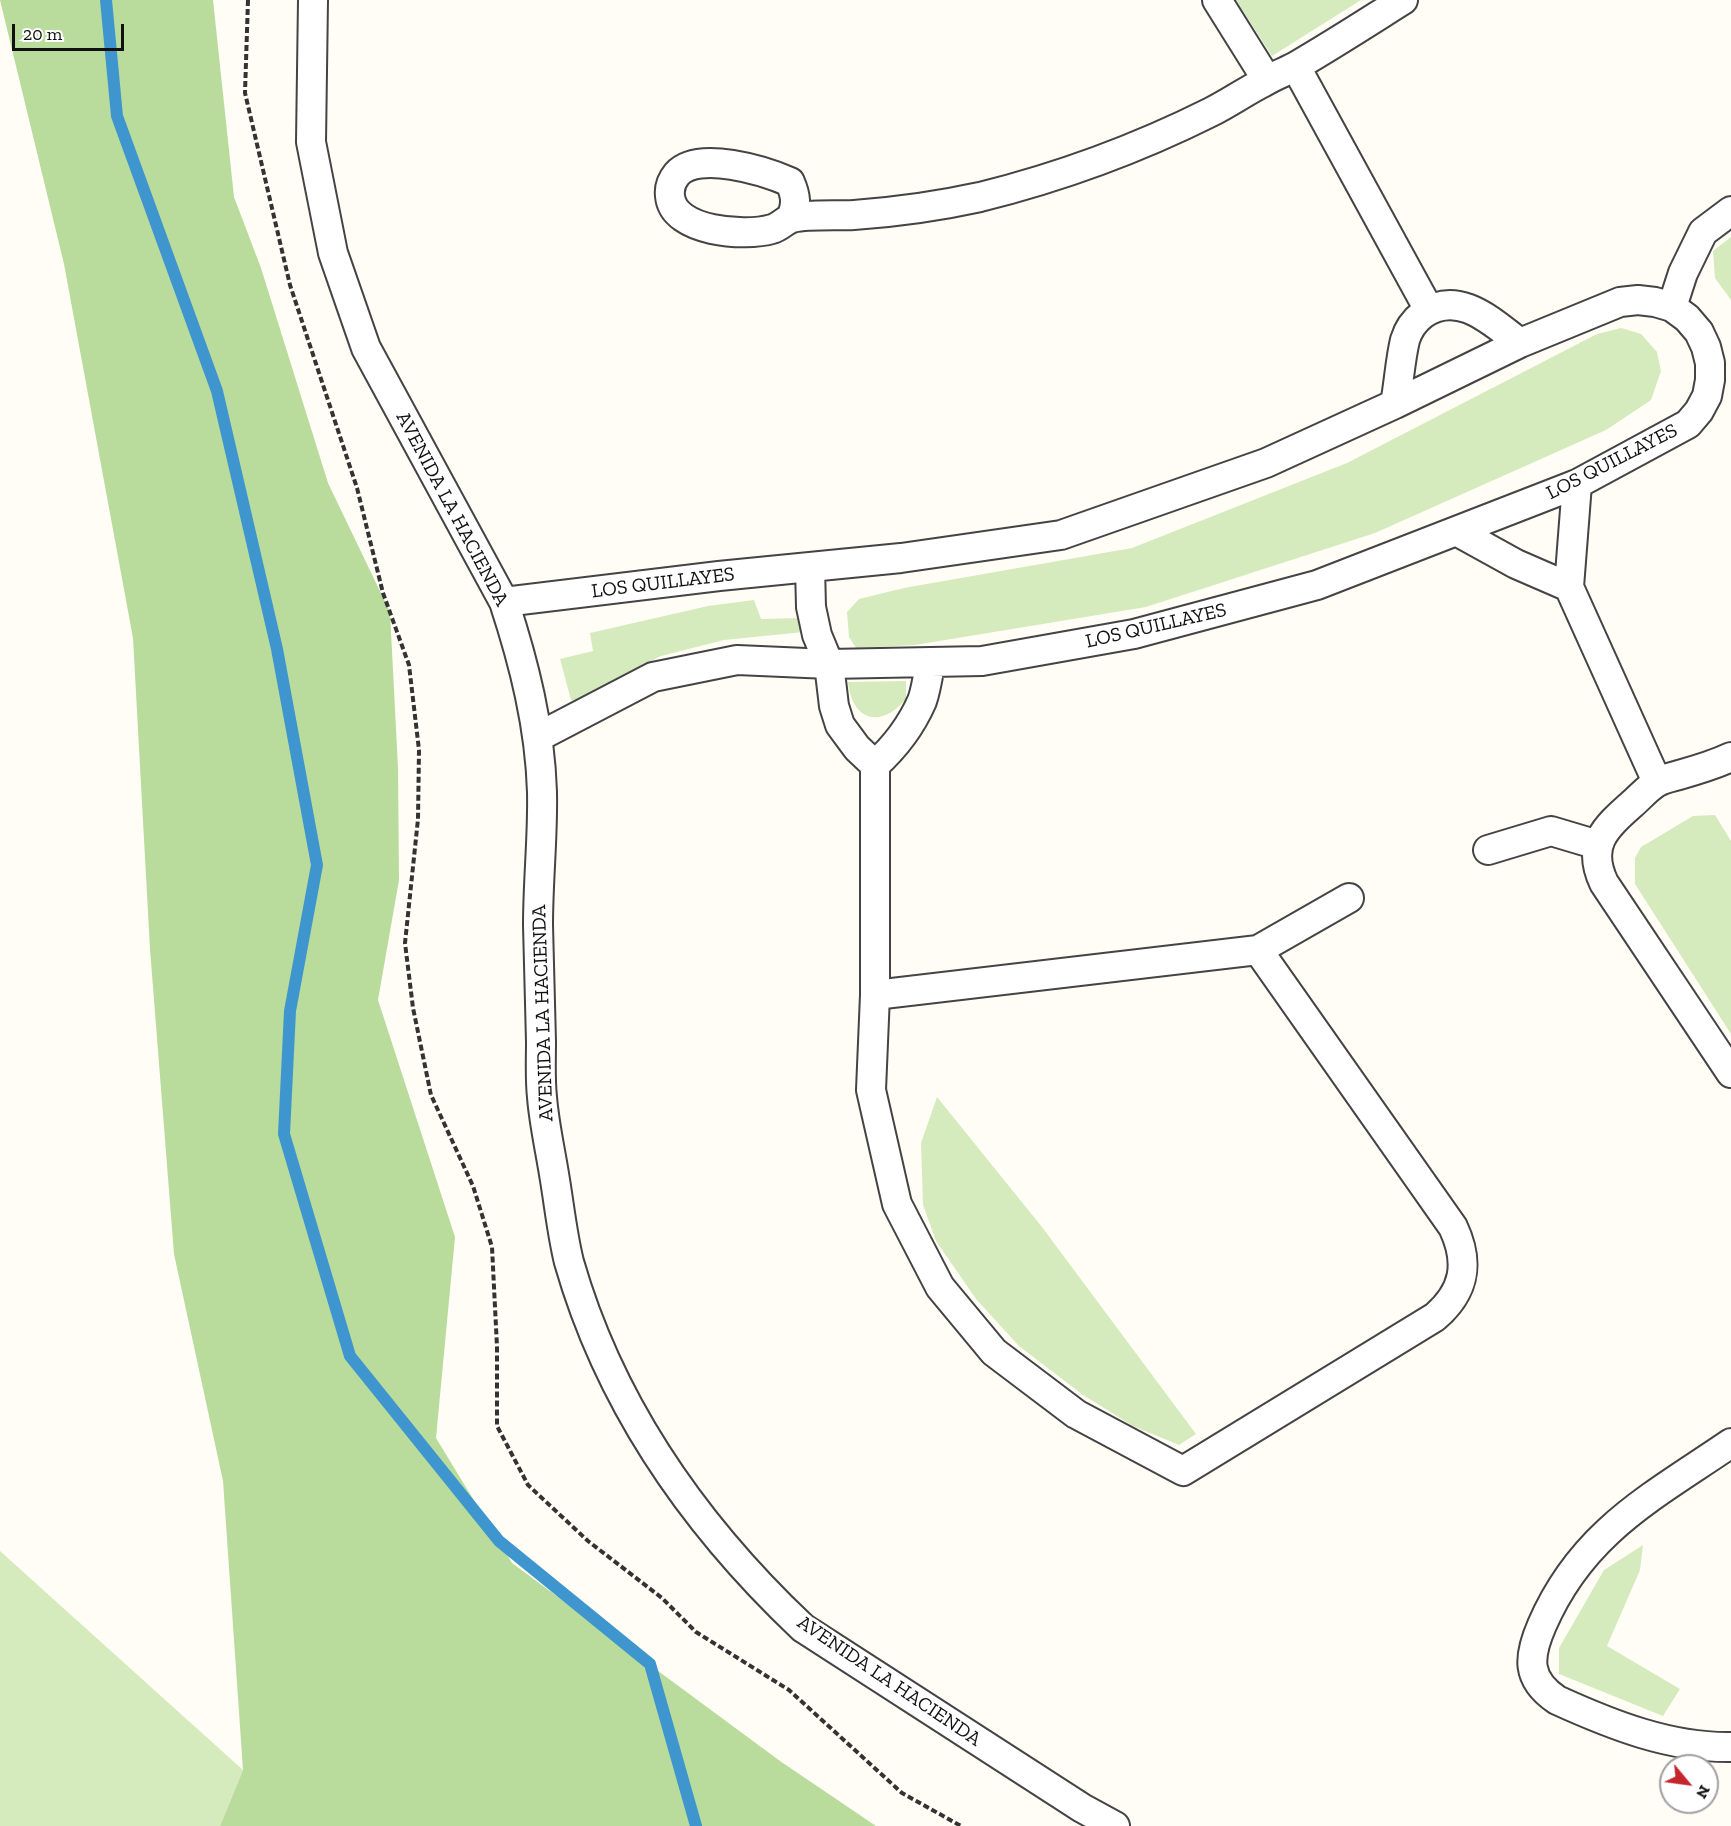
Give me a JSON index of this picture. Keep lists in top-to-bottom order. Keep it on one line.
{"streets":{"street":["LOS QUILLAYES","AVENIDA LA HACIENDA"]},"crossings":[["LOS QUILLAYES","AVENIDA LA HACIENDA"]],"scale_bar":"20 m","north":"bottom right"}
